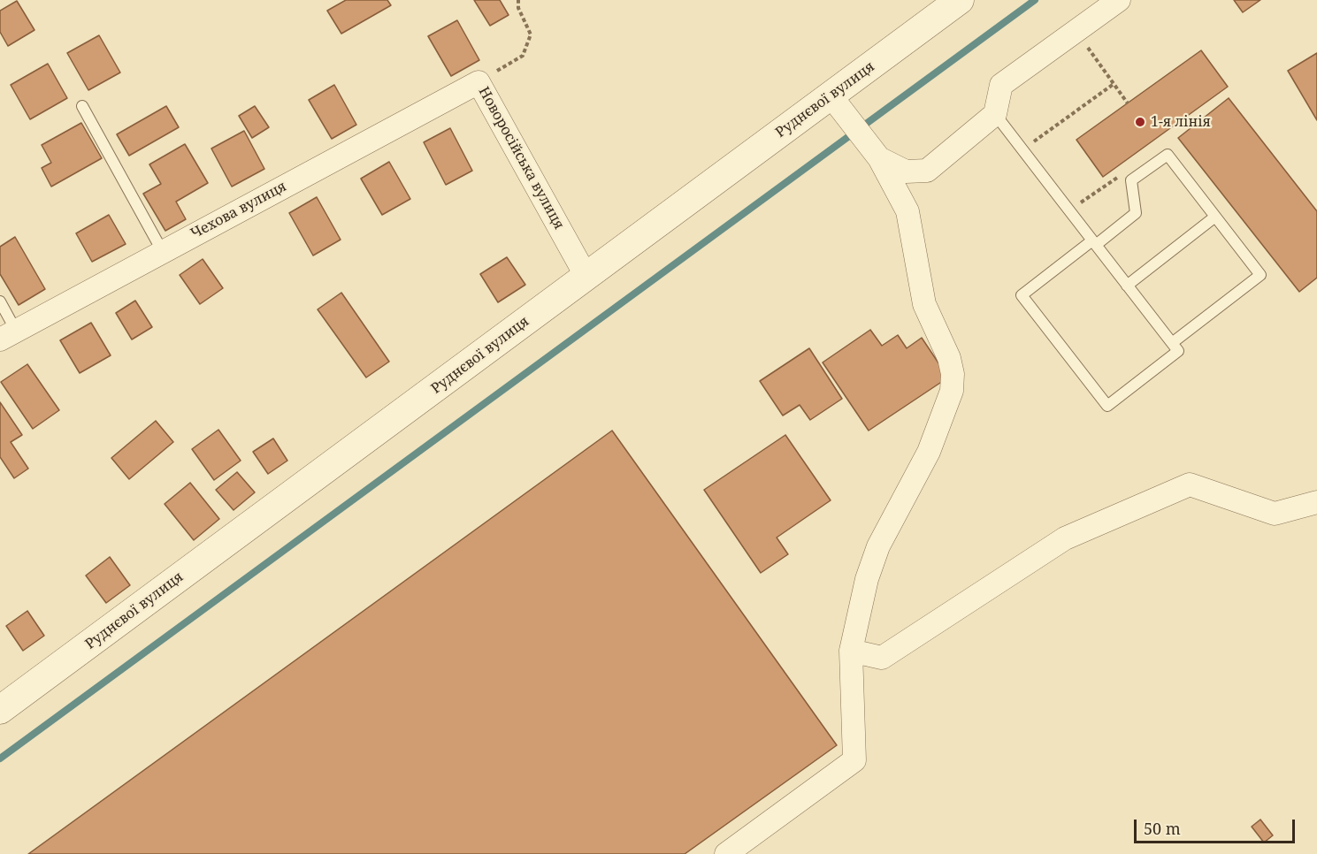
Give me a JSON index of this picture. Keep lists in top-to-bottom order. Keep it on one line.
{"streets":{"street":["Руднєвої вулиця","Новоросійська вулиця","Чехова вулиця"]},"crossings":[["Руднєвої вулиця","Новоросійська вулиця"],["Новоросійська вулиця","Чехова вулиця"]],"places":["1-я лінія"],"scale_bar":"50 m"}
